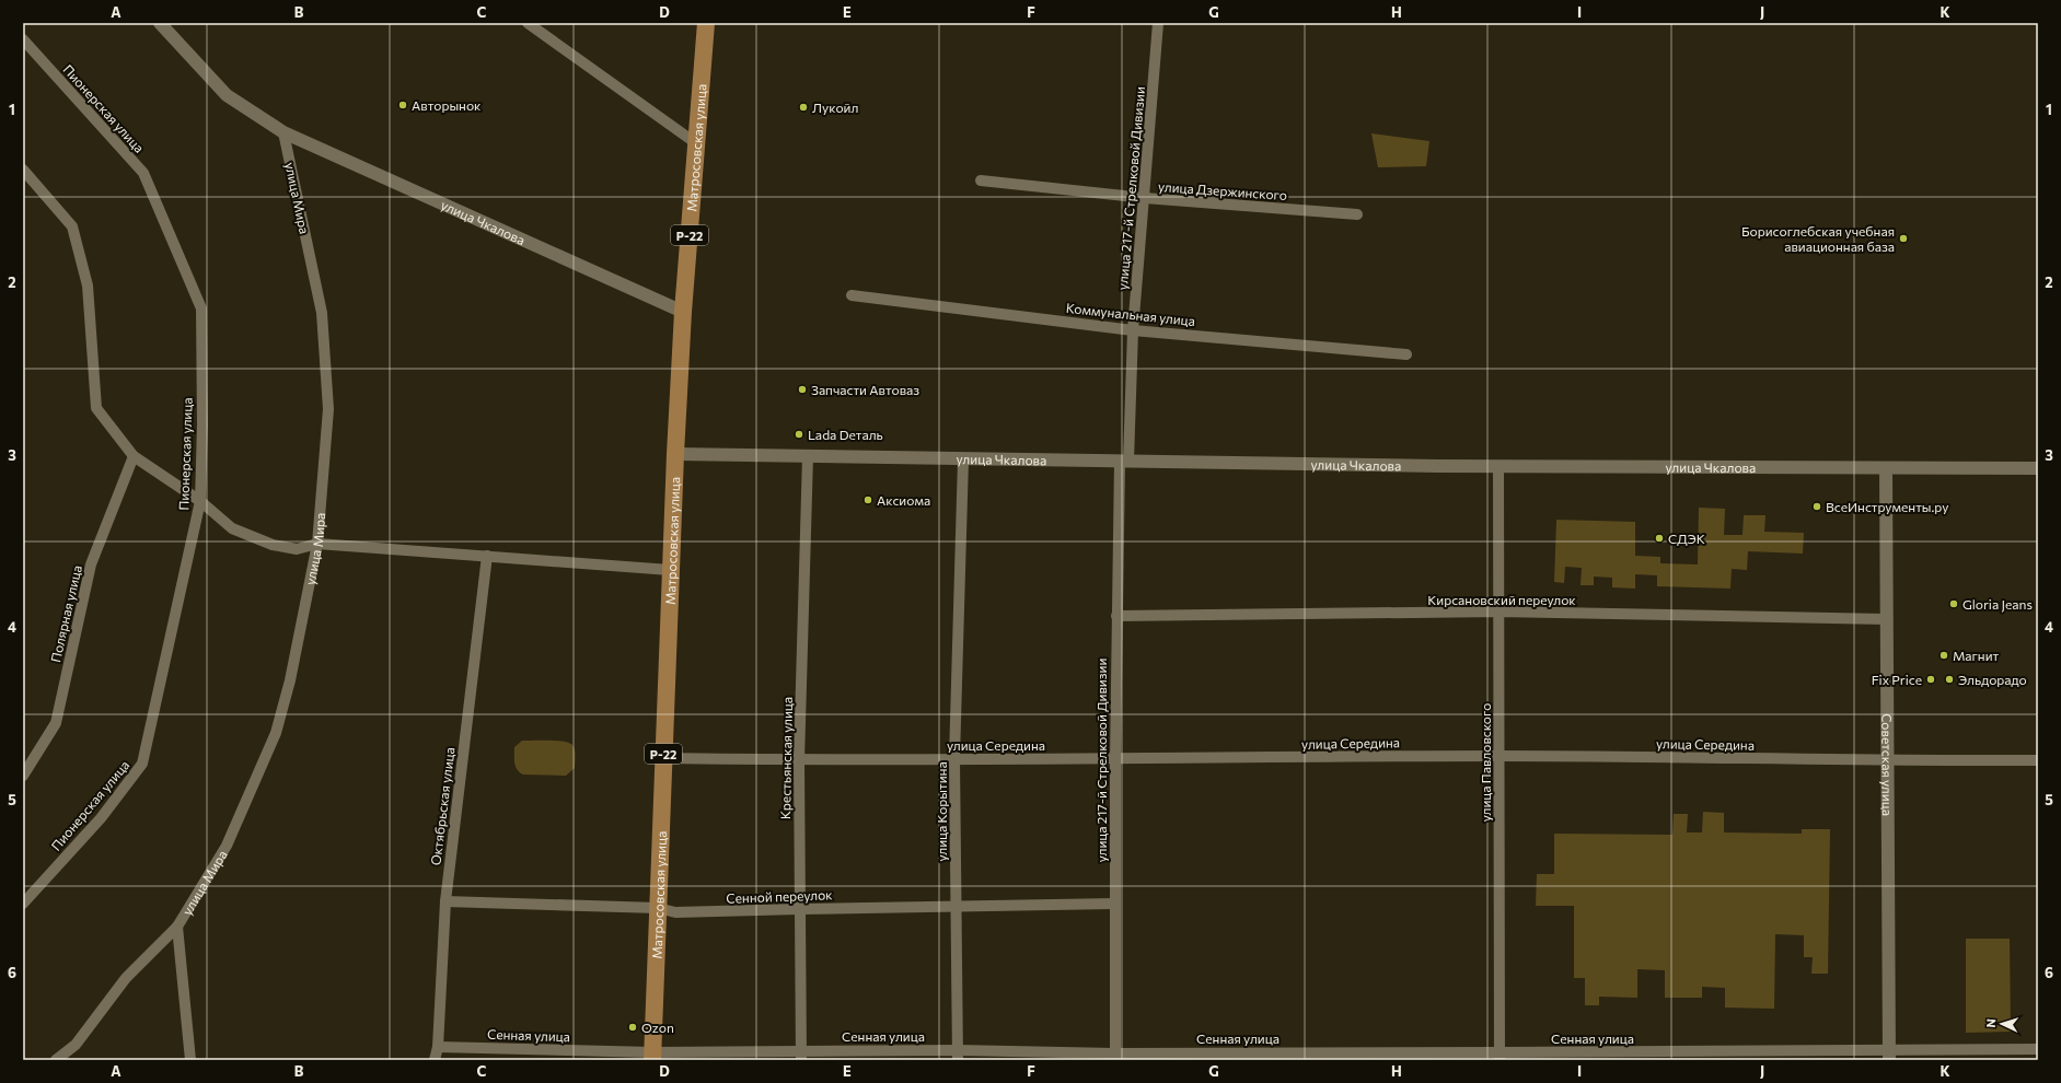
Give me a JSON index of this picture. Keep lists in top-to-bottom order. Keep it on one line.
{"streets":{"highway":["Матросовская улица","Р-22"],"street":["Пионерская улица","улица 217-й Стрелковой Дивизии","улица Дзержинского","улица Мира","улица Чкалова","Коммунальная улица","Кирсановский переулок","Полярная улица","улица Середина","Крестьянская улица","улица Павловского","Советская улица","Октябрьская улица","улица Корытина","Сенной переулок","Сенная улица"]},"crossings":[["Матросовская улица","улица Чкалова"],["Матросовская улица","улица Середина"],["Матросовская улица","Сенной переулок"],["Матросовская улица","Сенная улица"],["улица 217-й Стрелковой Дивизии","улица Дзержинского"],["улица 217-й Стрелковой Дивизии","улица Чкалова"],["улица 217-й Стрелковой Дивизии","Коммунальная улица"],["улица 217-й Стрелковой Дивизии","Кирсановский переулок"],["улица 217-й Стрелковой Дивизии","улица Середина"],["улица 217-й Стрелковой Дивизии","Сенной переулок"],["улица 217-й Стрелковой Дивизии","Сенная улица"],["улица Мира","улица Чкалова"],["улица Чкалова","Крестьянская улица"],["улица Чкалова","улица Павловского"],["улица Чкалова","Советская улица"],["улица Чкалова","улица Корытина"],["Кирсановский переулок","улица Павловского"],["Кирсановский переулок","Советская улица"],["улица Середина","Крестьянская улица"],["улица Середина","улица Павловского"],["улица Середина","Советская улица"],["улица Середина","улица Корытина"],["Крестьянская улица","Сенной переулок"],["Крестьянская улица","Сенная улица"],["улица Павловского","Сенная улица"],["Советская улица","Сенная улица"],["Октябрьская улица","Сенной переулок"],["Октябрьская улица","Сенная улица"],["улица Корытина","Сенной переулок"],["улица Корытина","Сенная улица"]],"places":["Авторынок","Лукойл","Борисоглебская учебная авиационная база","Запчасти Автоваз","Lada Dеталь","Аксиома","ВсеИнструменты.ру","СДЭК","Gloria Jeans","Магнит","Fix Price","Эльдорадо","Ozon"],"north":"left","grid":{"columns":["A","B","C","D","E","F","G","H","I","J","K"],"rows":["1","2","3","4","5","6"]}}
